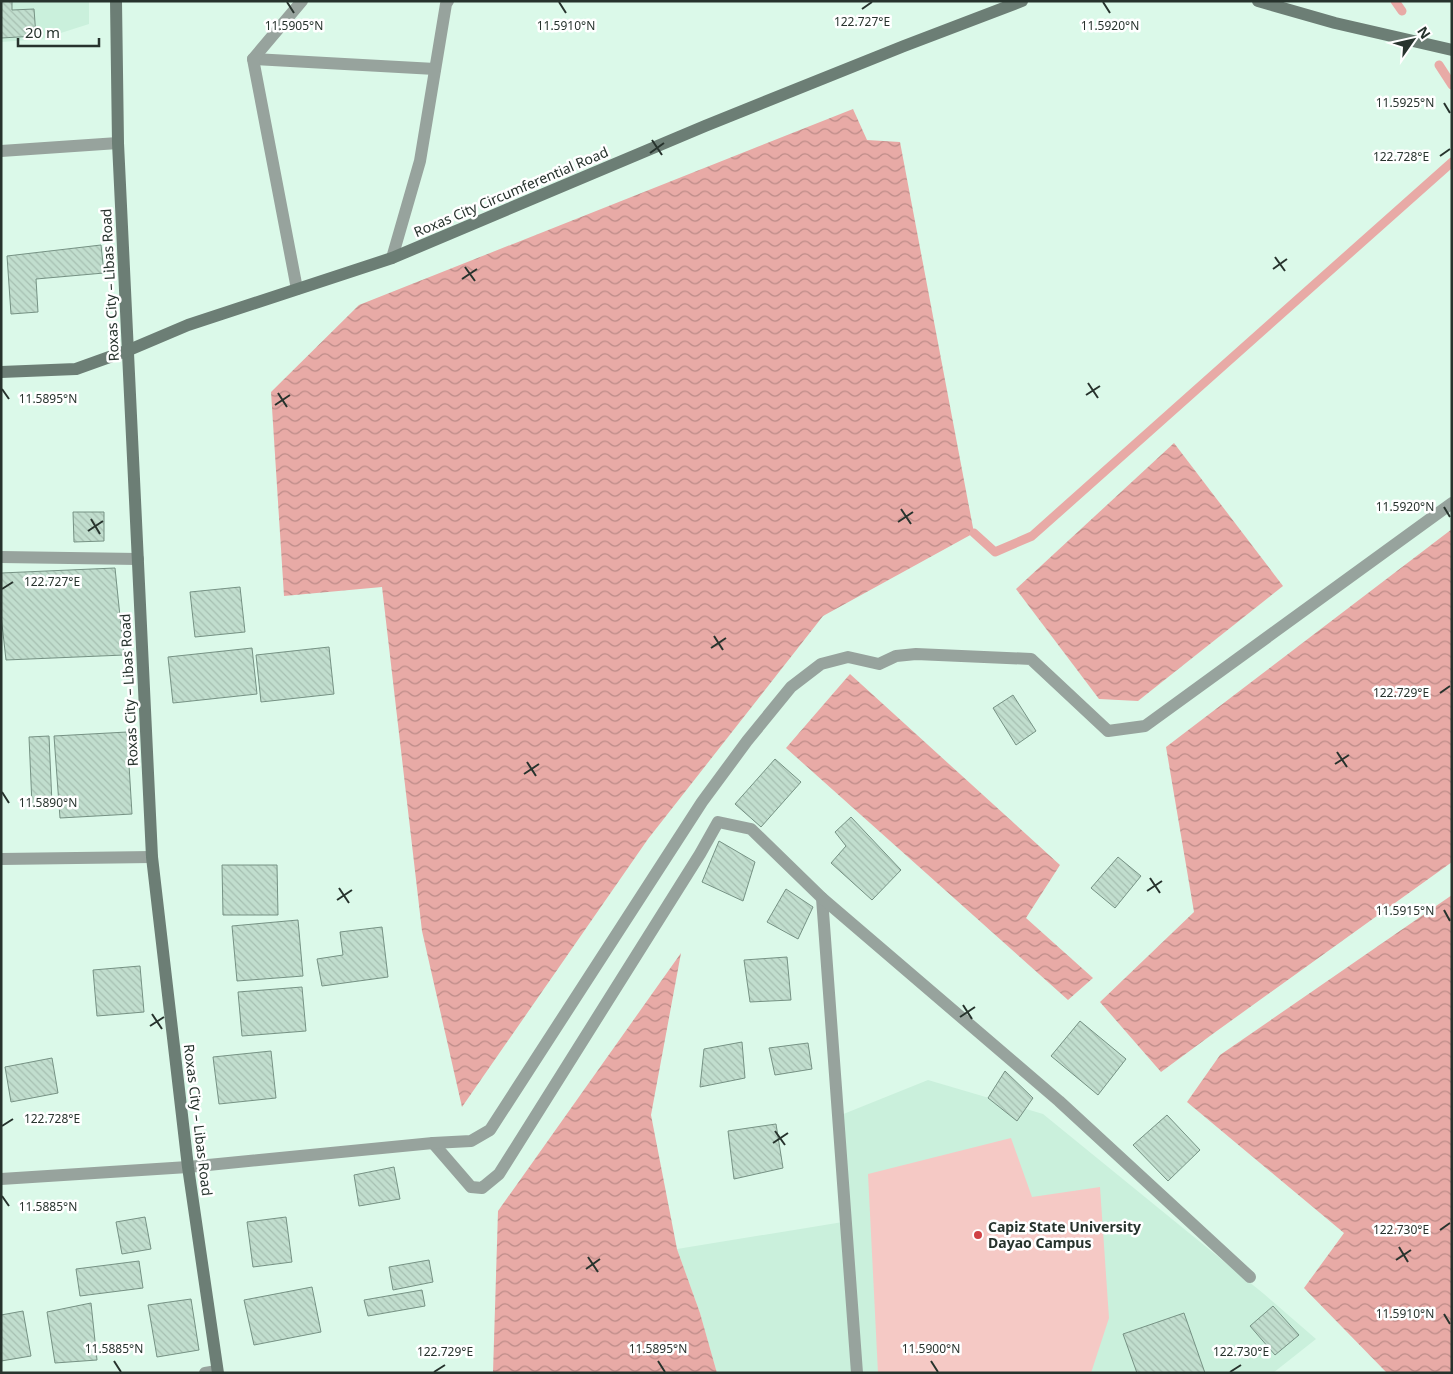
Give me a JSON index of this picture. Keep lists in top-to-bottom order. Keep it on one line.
{"streets":{"main road":["Roxas City Circumferential Road","Roxas City – Libas Road"]},"crossings":[["Roxas City Circumferential Road","Roxas City – Libas Road"]],"places":["Capiz State University Dayao Campus"],"scale_bar":"20 m","north":"top right","coordinates":["122.727°E","11.5905°N","11.5910°N","11.5920°N","11.5925°N","122.728°E","11.5895°N","122.729°E","11.5890°N","11.5915°N","11.5885°N","122.730°E","11.5900°N"]}
